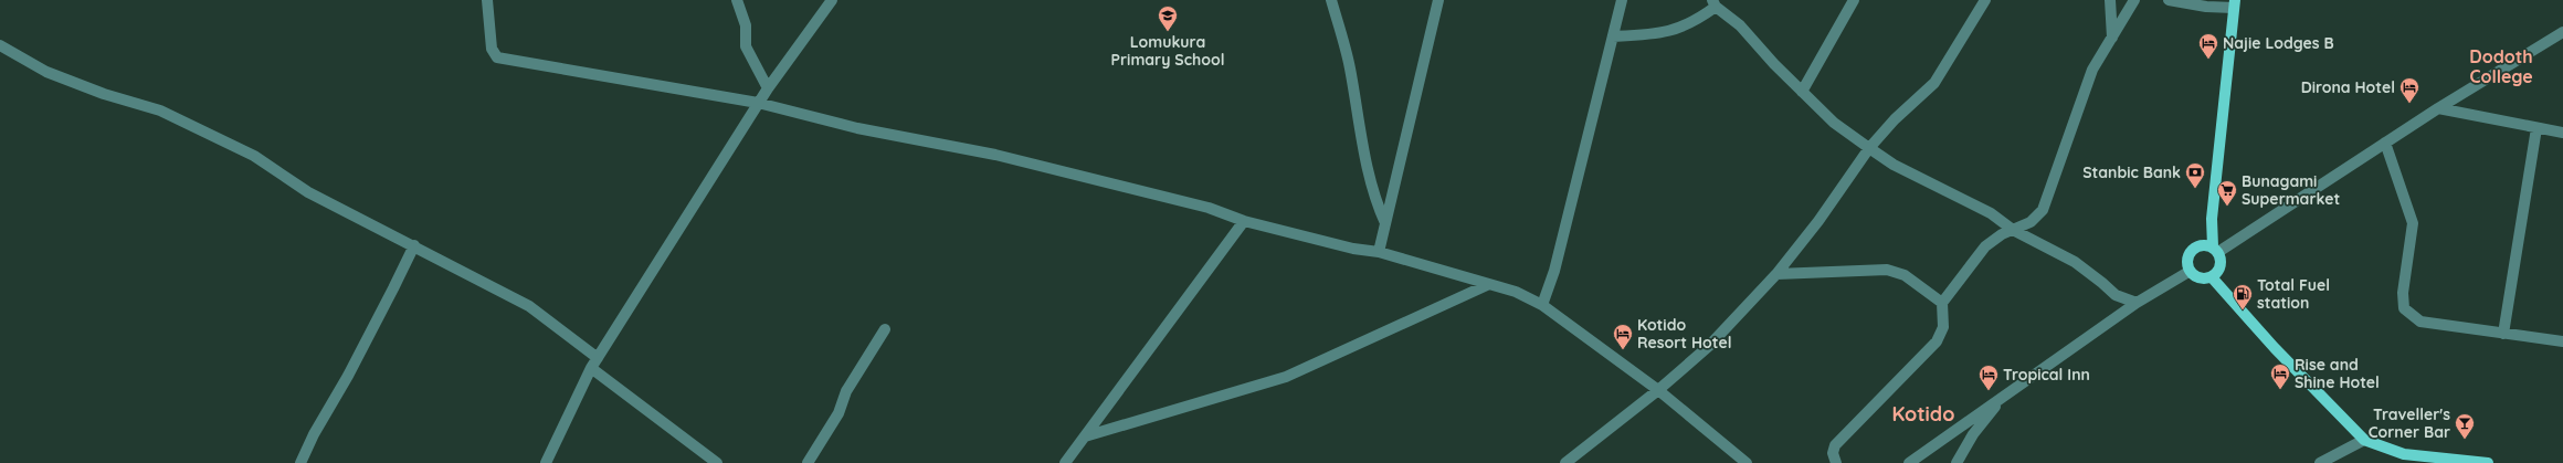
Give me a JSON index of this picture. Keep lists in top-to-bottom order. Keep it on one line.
{"districts":["Dodoth College","Kotido"],"places":{"school or university":["Lomukura Primary School"],"hotel":["Najie Lodges B","Dirona Hotel","Kotido Resort Hotel","Rise and Shine Hotel","Tropical Inn"],"bank":["Stanbic Bank"],"supermarket":["Bunagami Supermarket"],"fuel station":["Total Fuel station"],"bar":["Traveller's Corner Bar"]}}
